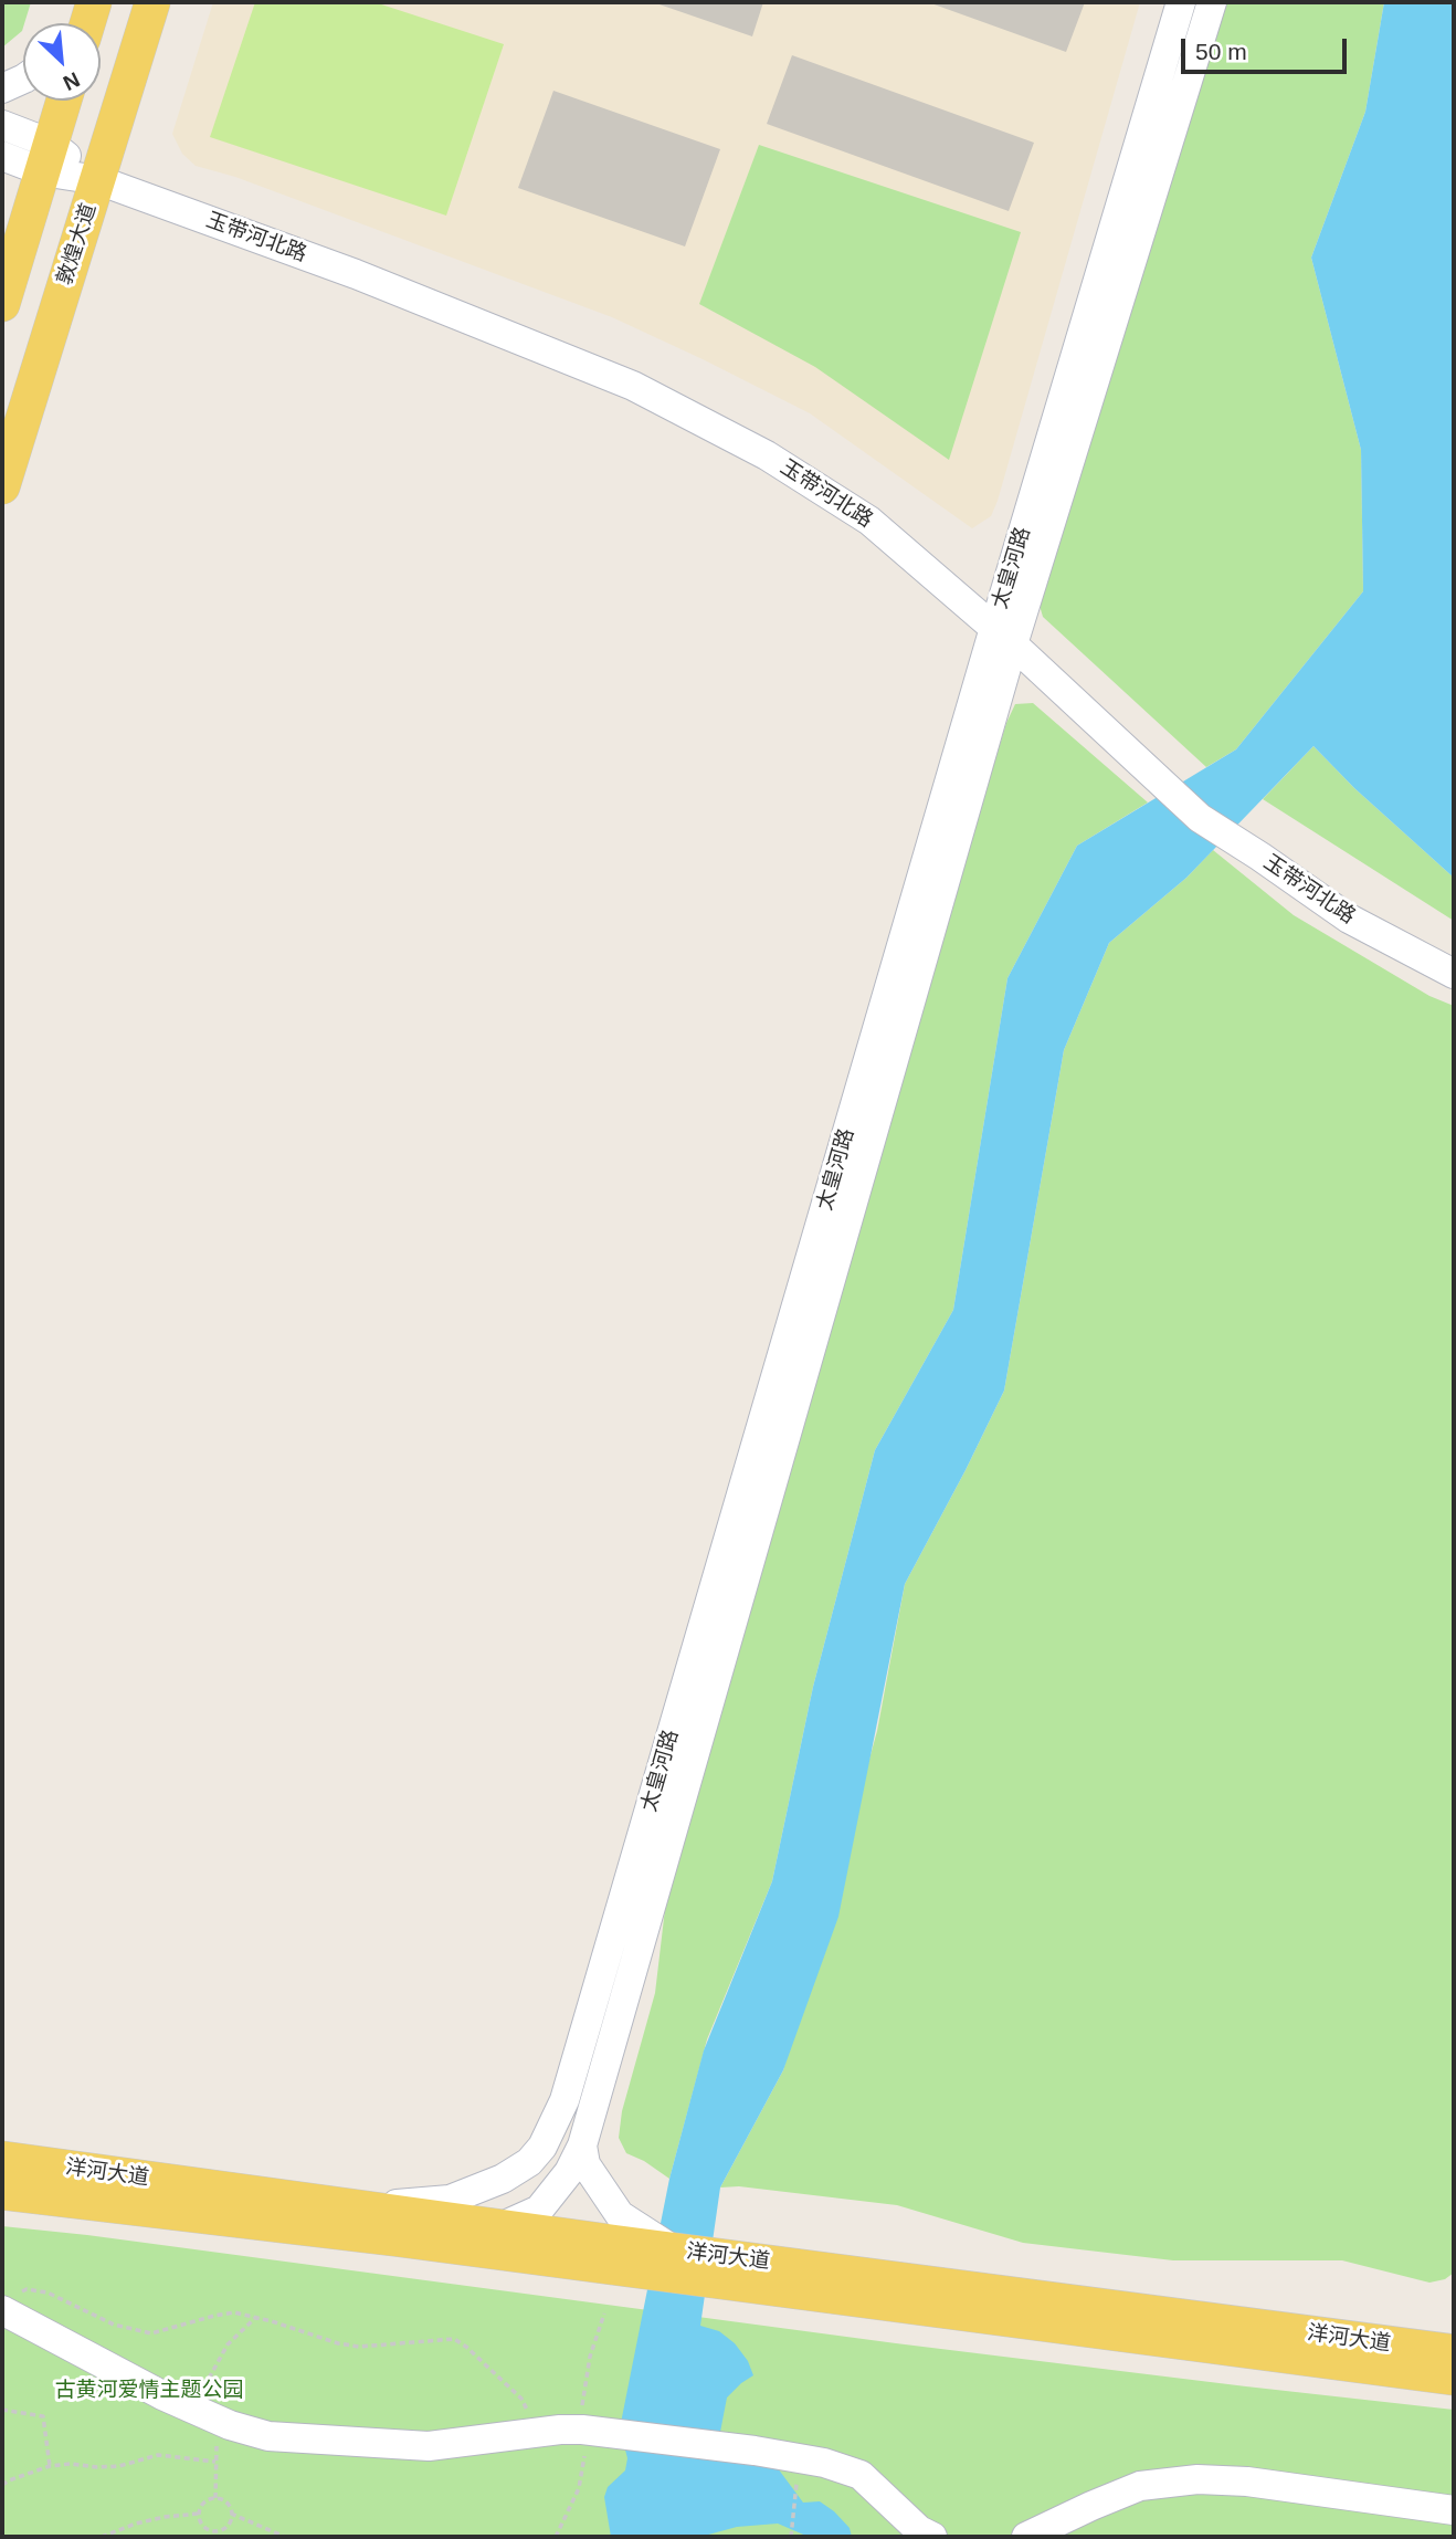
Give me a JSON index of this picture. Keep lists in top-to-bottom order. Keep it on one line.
{"streets":{"main road":["敦煌大道","洋河大道"],"street":["玉带河北路","太皇河路"]},"crossings":[["玉带河北路","敦煌大道"],["玉带河北路","太皇河路"],["太皇河路","洋河大道"]],"parks":["古黄河爱情主题公园"],"scale_bar":"50 m","north":"bottom right"}
